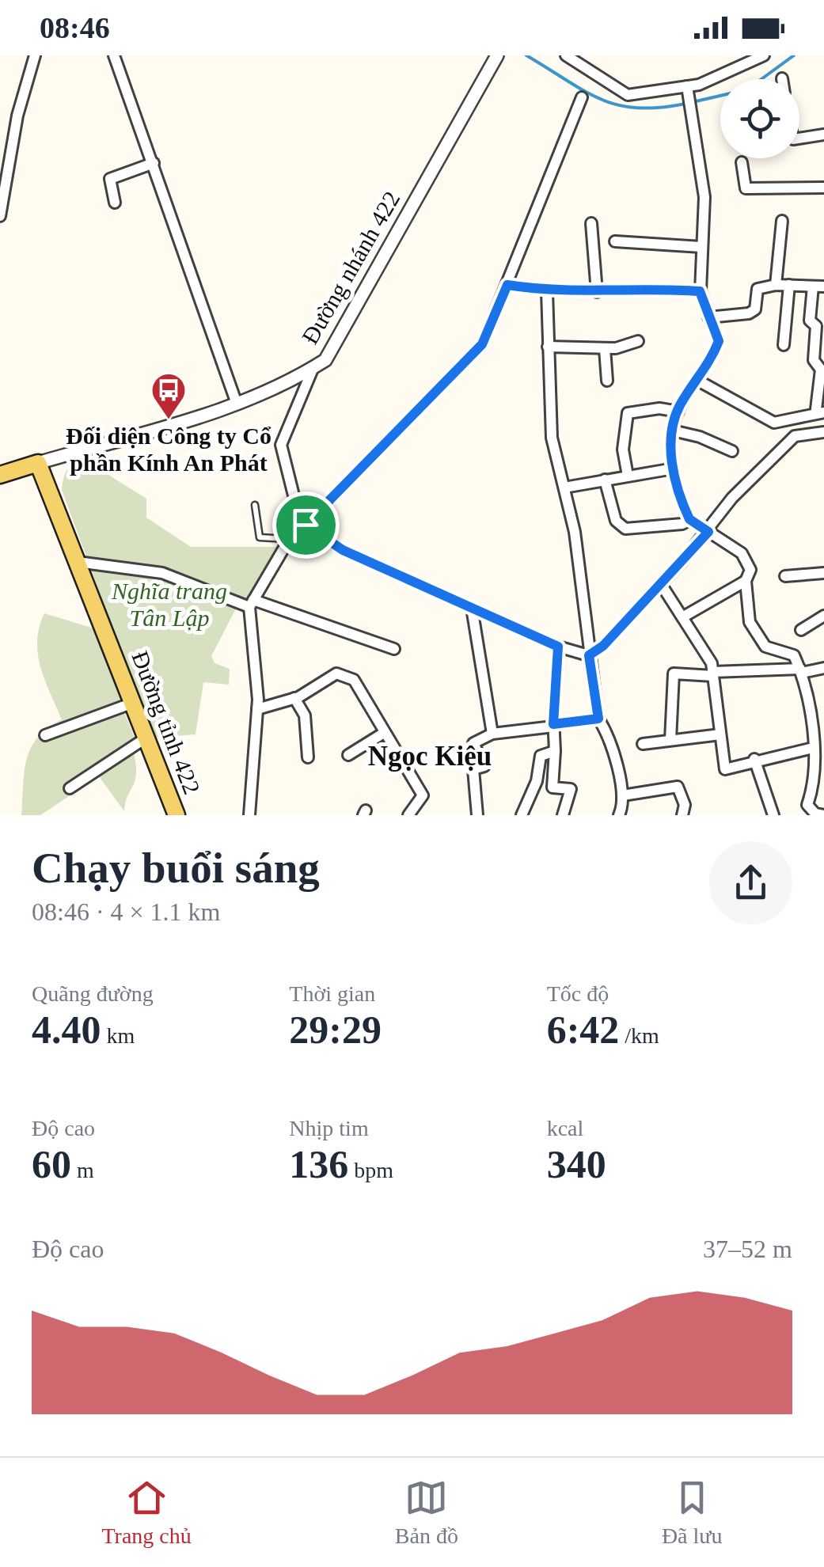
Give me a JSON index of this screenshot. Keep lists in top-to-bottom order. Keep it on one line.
{"streets":{"main road":["Đường tỉnh 422"],"street":["Đường nhánh 422"]},"crossings":[["Đường nhánh 422","Đường tỉnh 422"]],"districts":["Ngọc Kiệu"],"parks":["Nghĩa trang Tân Lập"],"places":{"bus stop":["Đối diện Công ty Cổ phần Kính An Phát"]},"page":{"status":"08:46","heading":["Chạy buổi sáng","08:46 · 4 × 1.1 km"],"stats":[["Quãng đường","4.40 km"],["Thời gian","29:29"],["Tốc độ","6:42 /km"],["Độ cao","60 m"],["Nhịp tim","136 bpm"],["kcal","340"]],"chart":["Độ cao","37–52 m"],"tabs":["Trang chủ","Bản đồ","Đã lưu"]}}
